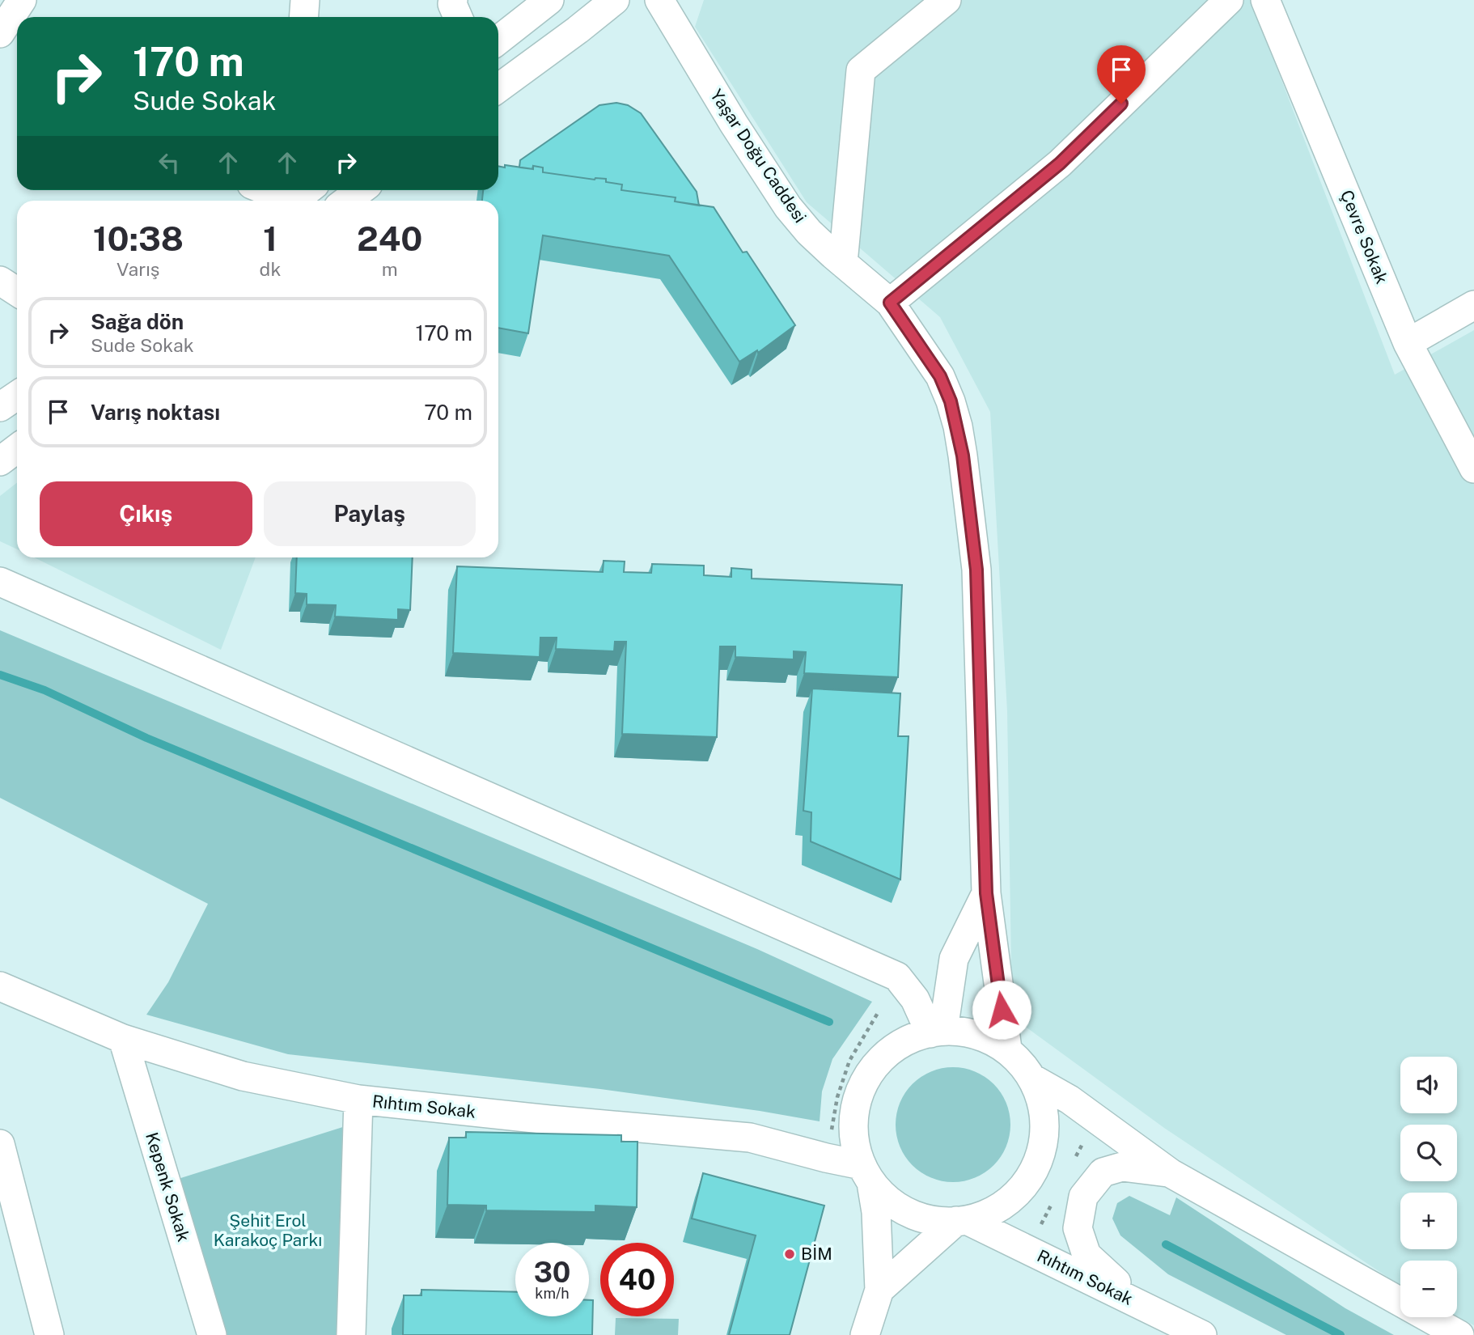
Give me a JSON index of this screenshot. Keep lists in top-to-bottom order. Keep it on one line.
{"streets":{"street":["Yaşar Doğu Caddesi","Çevre Sokak","Rıhtım Sokak","Kepenk Sokak"]},"crossings":[["Yaşar Doğu Caddesi","Rıhtım Sokak"],["Rıhtım Sokak","Kepenk Sokak"]],"parks":["Şehit Erol Karakoç Parkı"],"places":["BİM"],"page":{"turn":["170 m","Sude Sokak"],"eta":["10:38","Varış","1","dk","240","m"],"list":[{"name":"Sağa dön","note":"Sude Sokak","value":"170 m"},{"name":"Varış noktası","value":"70 m"}],"buttons":["Çıkış","Paylaş"],"map_buttons":["+","−"],"speed":"30 km/h","limit":"40"}}
